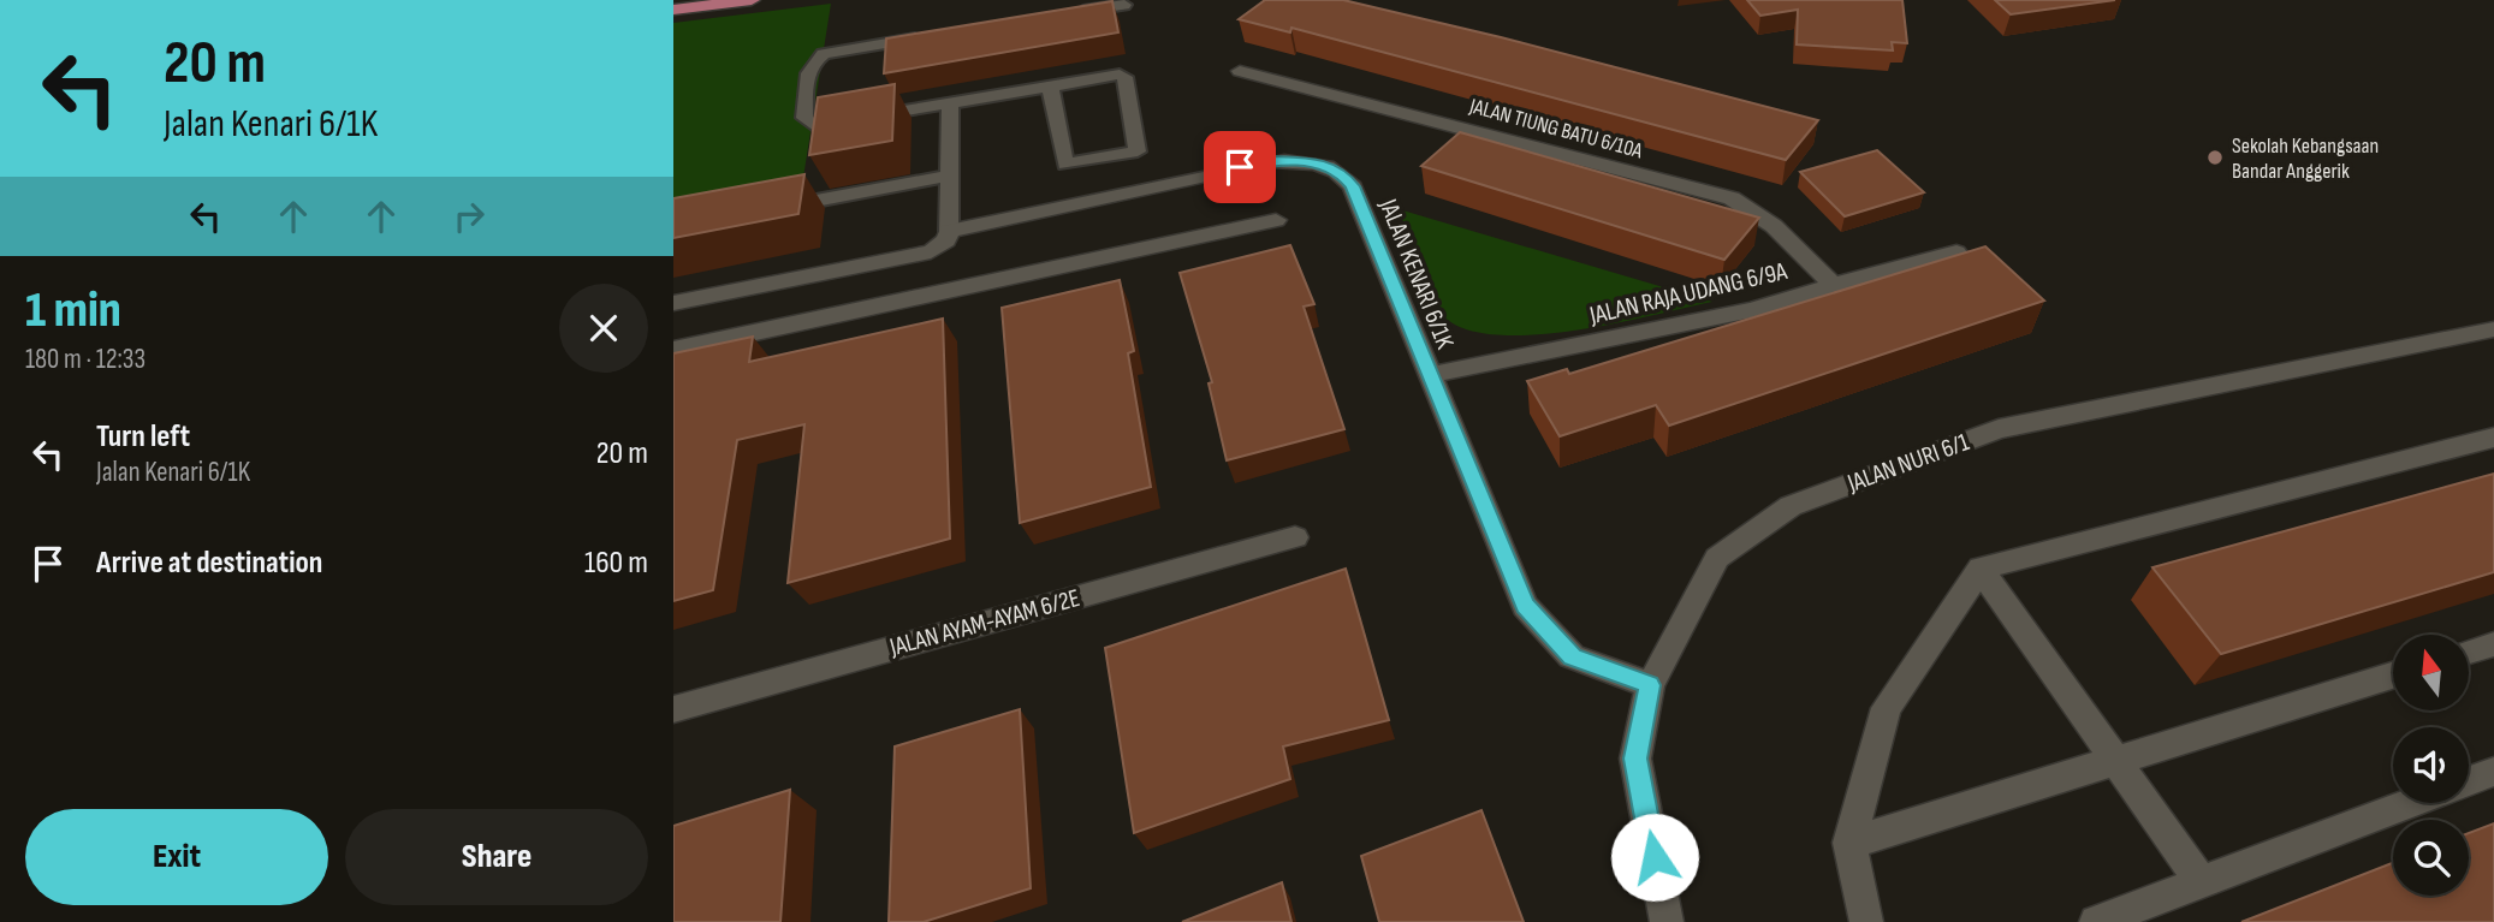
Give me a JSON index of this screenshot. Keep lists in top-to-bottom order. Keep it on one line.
{"streets":{"street":["JALAN TIUNG BATU 6/10A","JALAN KENARI 6/1K","JALAN RAJA UDANG 6/9A","JALAN NURI 6/1","JALAN AYAM-AYAM 6/2E"]},"crossings":[["JALAN TIUNG BATU 6/10A","JALAN RAJA UDANG 6/9A"],["JALAN KENARI 6/1K","JALAN RAJA UDANG 6/9A"],["JALAN KENARI 6/1K","JALAN NURI 6/1"]],"places":["Sekolah Kebangsaan Bandar Anggerik"],"north":"top","page":{"turn":["20 m","Jalan Kenari 6/1K"],"heading":["1 min","180 m · 12:33"],"list":[{"name":"Turn left","note":"Jalan Kenari 6/1K","value":"20 m"},{"name":"Arrive at destination","value":"160 m"}],"buttons":["Exit","Share"]}}
